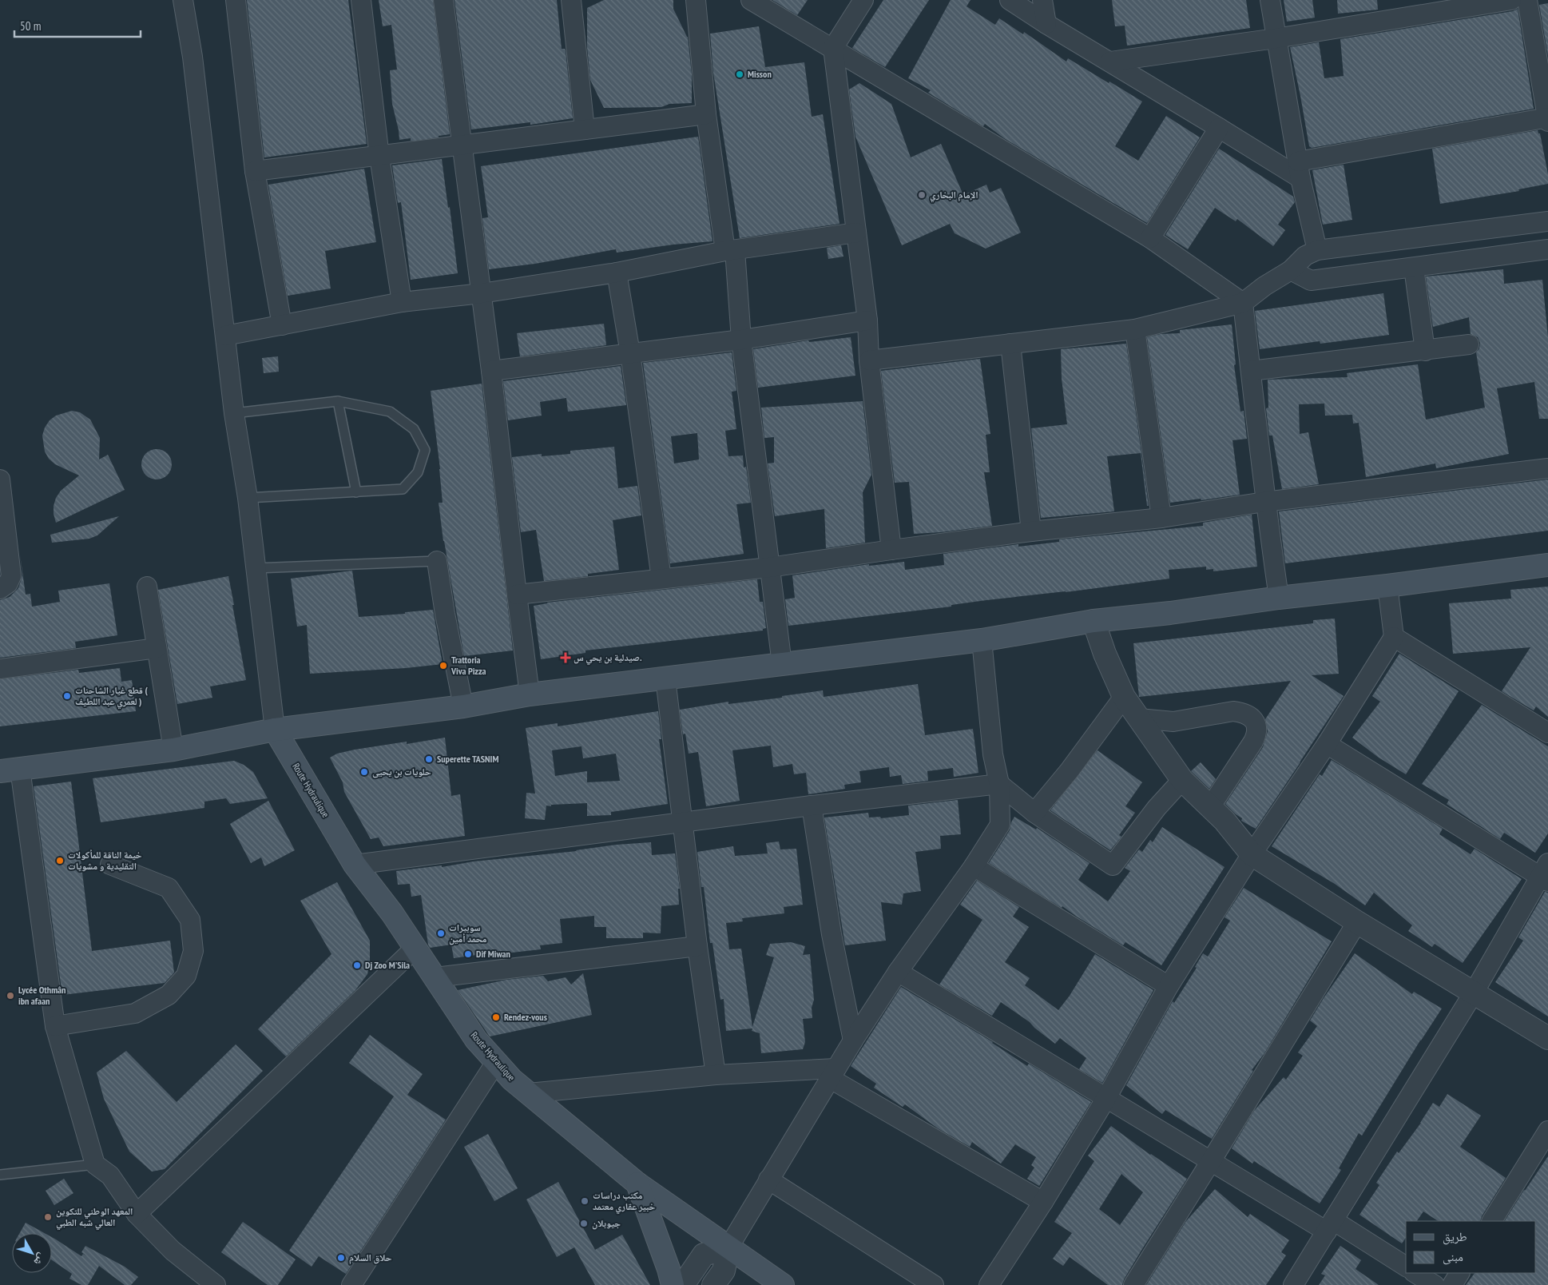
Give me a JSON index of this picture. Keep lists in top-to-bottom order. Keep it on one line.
{"streets":{"main road":["Route Hydraulique"]},"places":{"other":["Misson","الإمام البخاري","Trattoria Viva Pizza","قطع غيار الشاحنات ( لعمري عبد اللطيف )","Superette TASNIM","حلويات بن يحيى","خيمة الناقة للمأكولات التقليدية و مشويات","سوبيرات محمد أمين","Dif Miwan","Dj Zoo M'Sila","Lycée Othmân ibn afaan","Rendez-vous","مكتب دراسات خبير عقاري معتمد","المعهد الوطني للتكوين العالي شبه الطبي","جيوبلان","حلاق السلام"],"health":["صيدلية بن يحي س."]},"legend":["طريق","مبنى"],"scale_bar":"50 m","north":"bottom right"}
